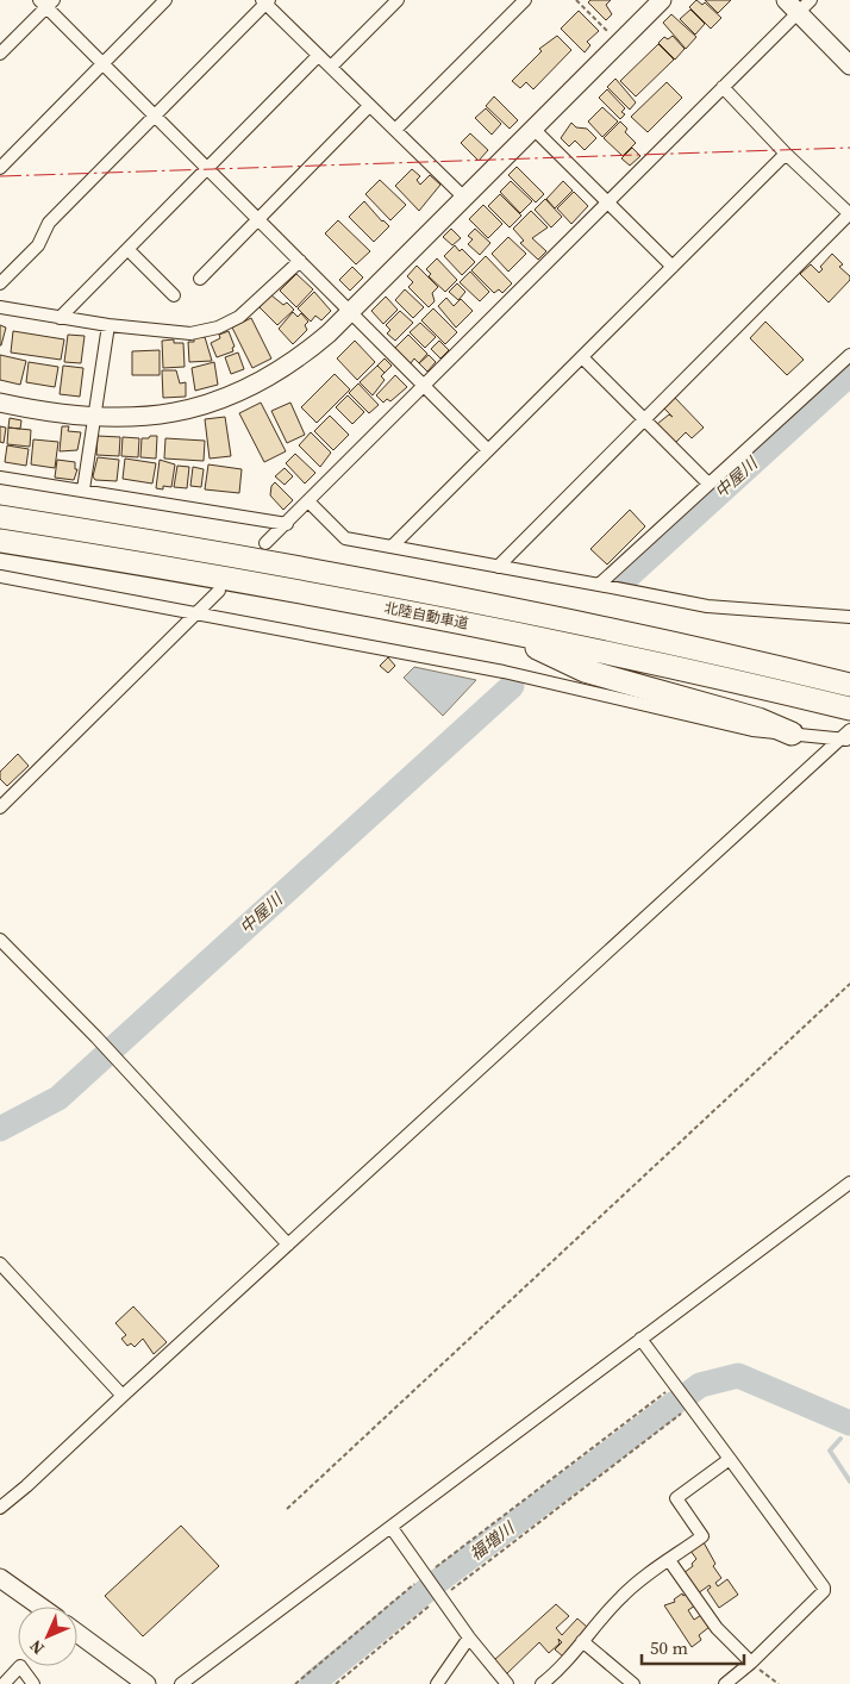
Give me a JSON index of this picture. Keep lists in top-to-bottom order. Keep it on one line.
{"streets":{"highway":["北陸自動車道"]},"water":["中屋川","福増川"],"scale_bar":"50 m","north":"bottom left"}
